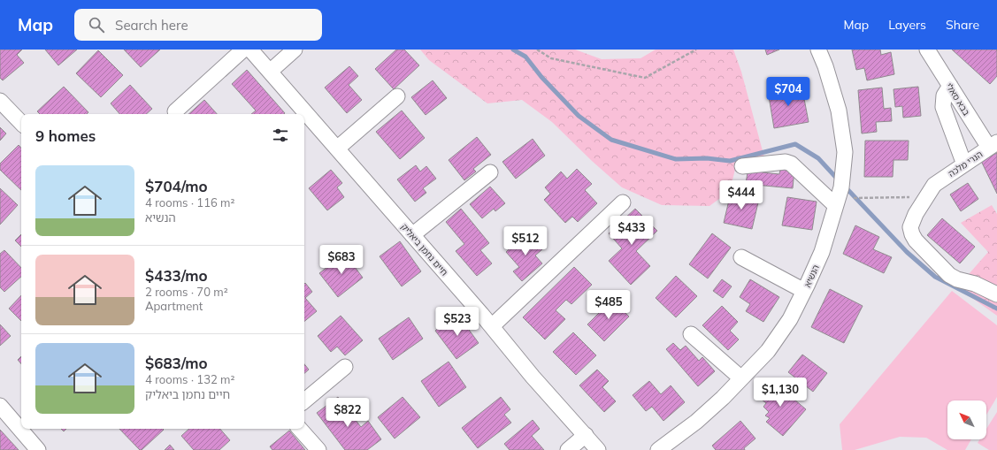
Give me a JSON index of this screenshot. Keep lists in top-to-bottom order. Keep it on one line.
{"streets":{"street":["בבא סאלי","הנרי מלכה","חיים נחמן ביאליק","הנשיא"]},"crossings":[["בבא סאלי","הנרי מלכה"]],"north":"top left","page":{"header":"Map","search":"Search here","nav":["Map","Layers","Share"],"price":["$704","$444","$433","$512","$683","$485","$523","$1,130","$822"],"heading":"9 homes","list":[{"name":"$704/mo","note":"4 rooms · 116 m² · הנשיא"},{"name":"$433/mo","note":"2 rooms · 70 m² · Apartment"},{"name":"$683/mo","note":"4 rooms · 132 m² · חיים נחמן ביאליק"}]}}
